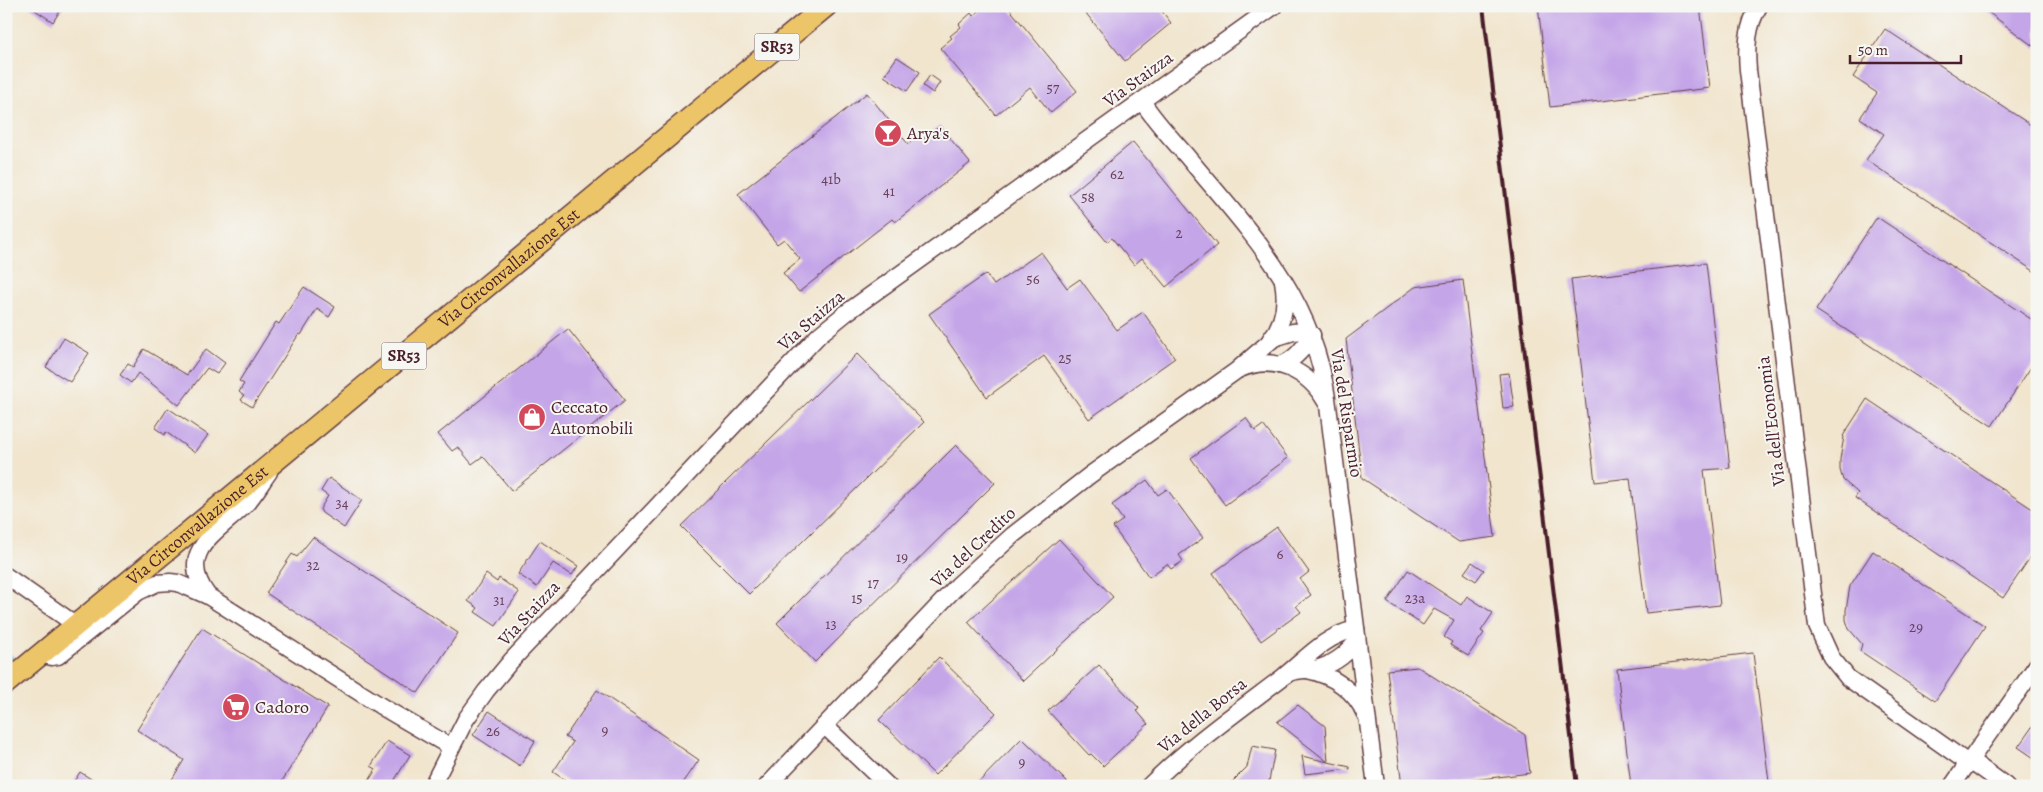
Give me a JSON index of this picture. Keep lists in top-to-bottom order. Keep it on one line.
{"streets":{"main road":["SR53","Via Circonvallazione Est"],"street":["Via Staizza","Via del Risparmio","Via dell'Economia","Via del Credito","Via della Borsa"]},"crossings":[["Via Staizza","Via del Risparmio"],["Via del Risparmio","Via del Credito"],["Via del Risparmio","Via della Borsa"]],"places":{"bar":["Arya's"],"shop":["Ceccato Automobili"],"supermarket":["Cadoro"]},"house_numbers":["57","62","41b","41","58","2","56","25","34","6","19","32","17","15","23a","31","13","29","9","26","9"],"scale_bar":"50 m"}
